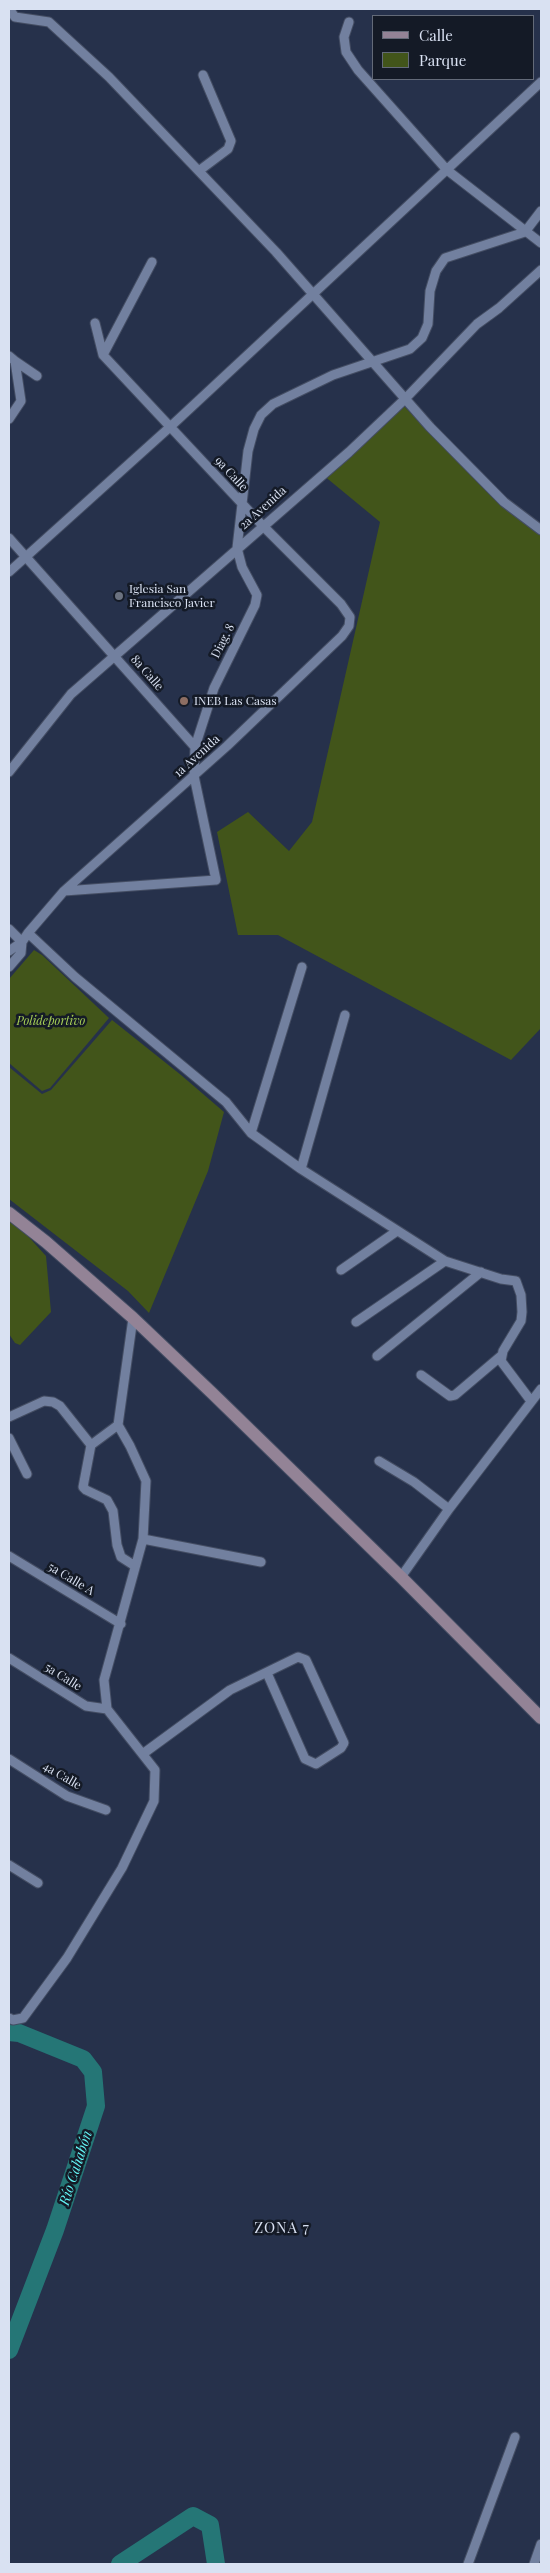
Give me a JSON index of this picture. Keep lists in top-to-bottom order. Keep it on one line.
{"streets":{"street":["9a Calle","2a Avenida","Diag. 8","8a Calle","1a Avenida","5a Calle A","5a Calle","4a Calle"]},"crossings":[["9a Calle","2a Avenida"],["9a Calle","1a Avenida"],["2a Avenida","Diag. 8"],["2a Avenida","8a Calle"],["Diag. 8","8a Calle"]],"districts":["ZONA 7"],"water":["Río Cahabón"],"parks":["Polideportivo"],"places":["Iglesia San Francisco Javier","INEB Las Casas"],"legend":["Calle","Parque"]}
